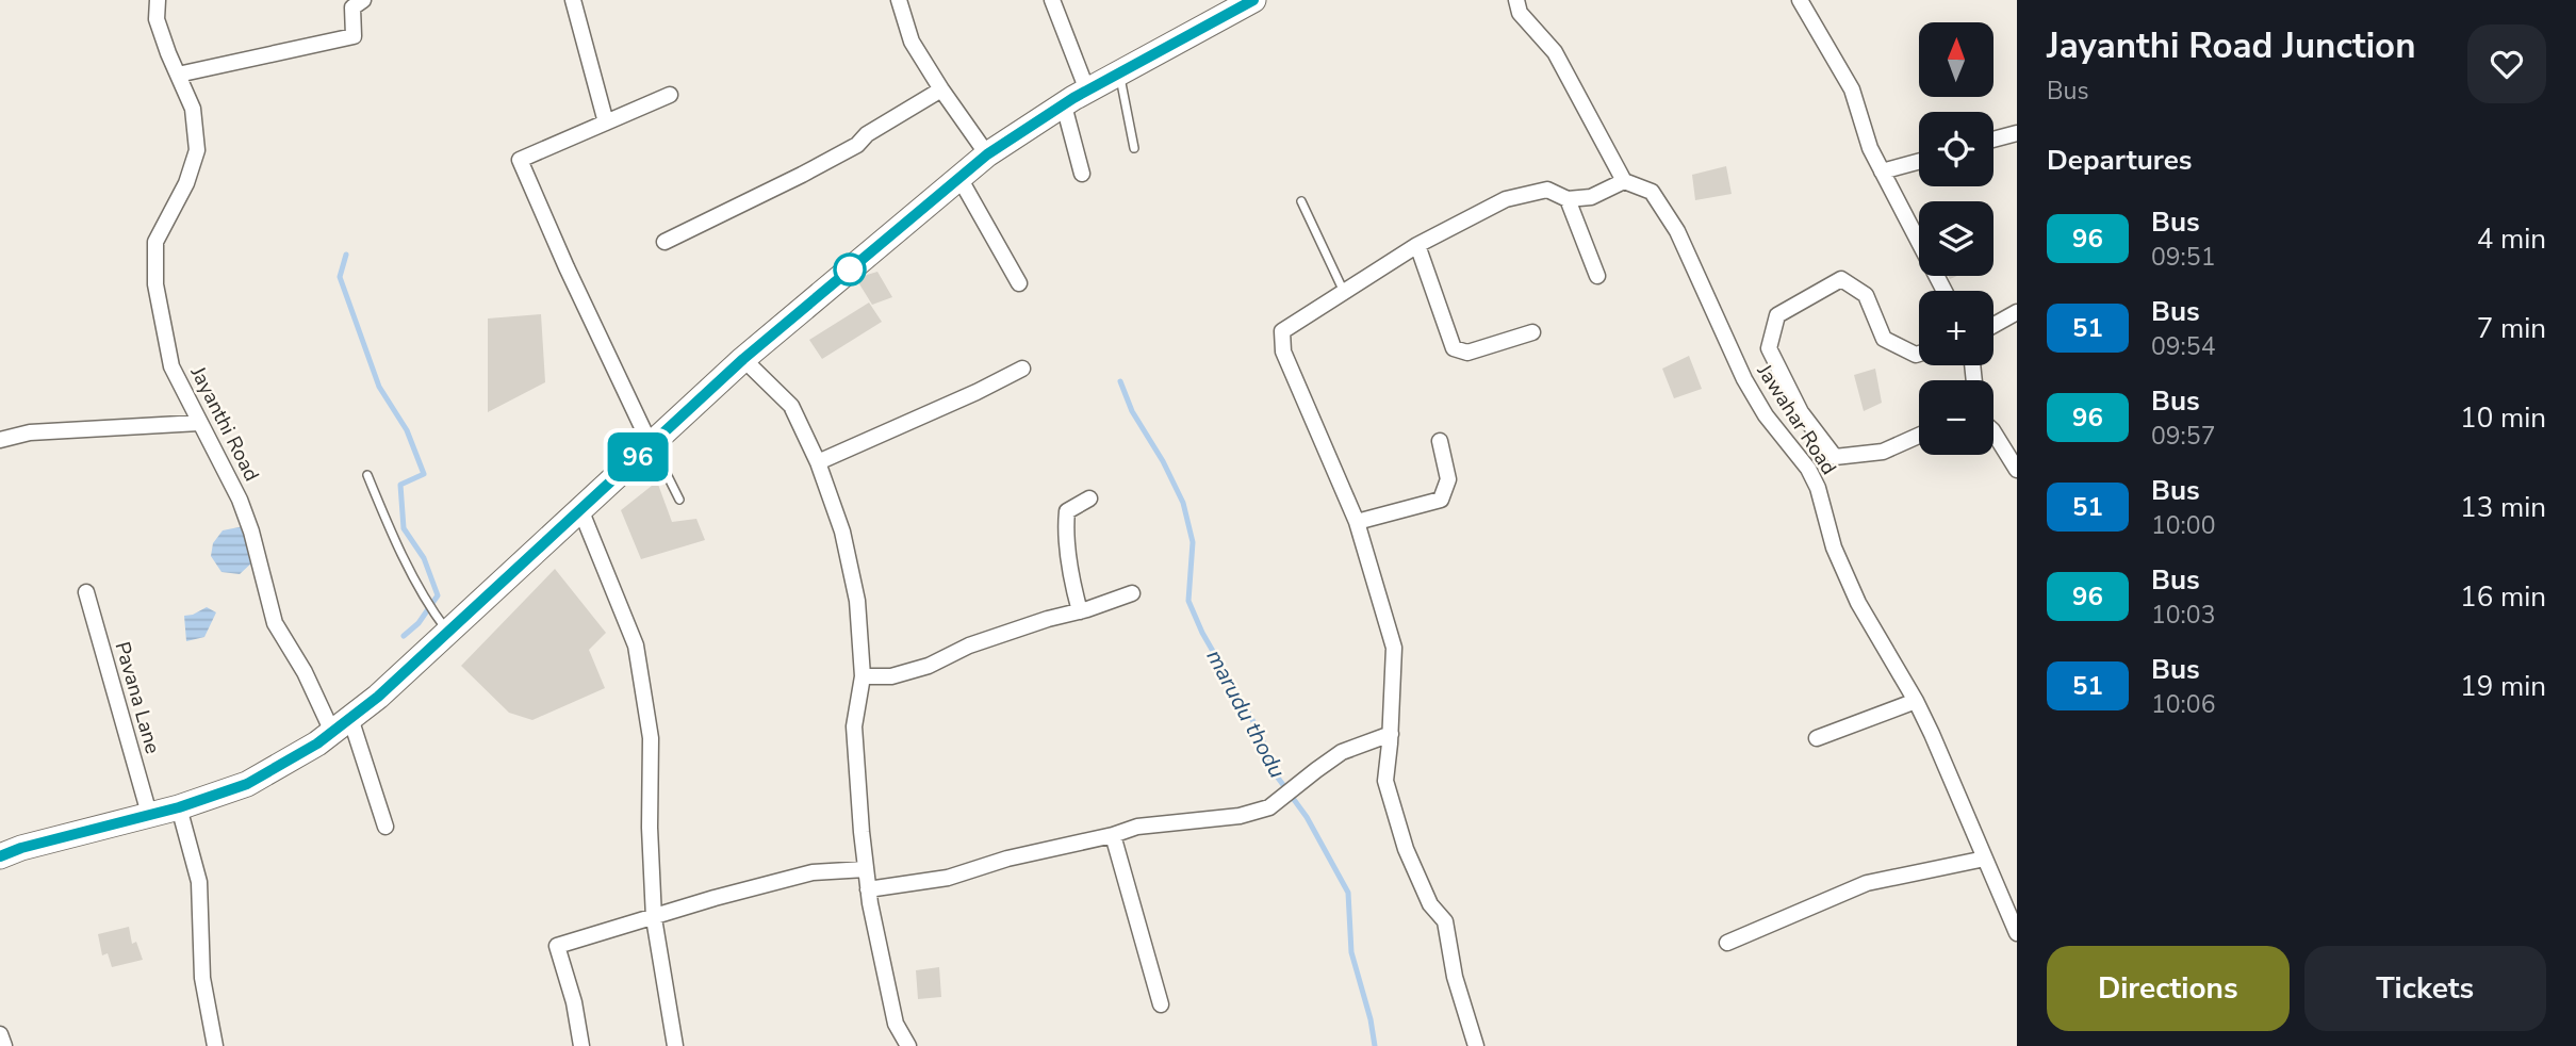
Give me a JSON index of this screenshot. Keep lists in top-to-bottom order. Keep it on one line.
{"streets":{"street":["Jawahar Road","Jayanthi Road","Pavana Lane"]},"water":["marudu thodu"],"lines":["bus line 96"],"north":"top","page":{"on_map":"96","heading":[["Jayanthi Road Junction","Bus"],"Departures"],"map_buttons":["+","−"],"list":[{"mark":"96","name":"Bus","note":"09:51","value":"4 min"},{"mark":"51","name":"Bus","note":"09:54","value":"7 min"},{"mark":"96","name":"Bus","note":"09:57","value":"10 min"},{"mark":"51","name":"Bus","note":"10:00","value":"13 min"},{"mark":"96","name":"Bus","note":"10:03","value":"16 min"},{"mark":"51","name":"Bus","note":"10:06","value":"19 min"}],"buttons":["Directions","Tickets"]}}
